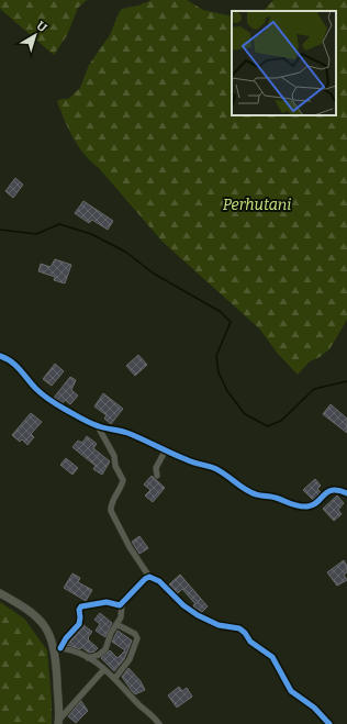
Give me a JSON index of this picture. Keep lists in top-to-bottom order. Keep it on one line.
{"parks":["Perhutani"],"north":"top right"}
